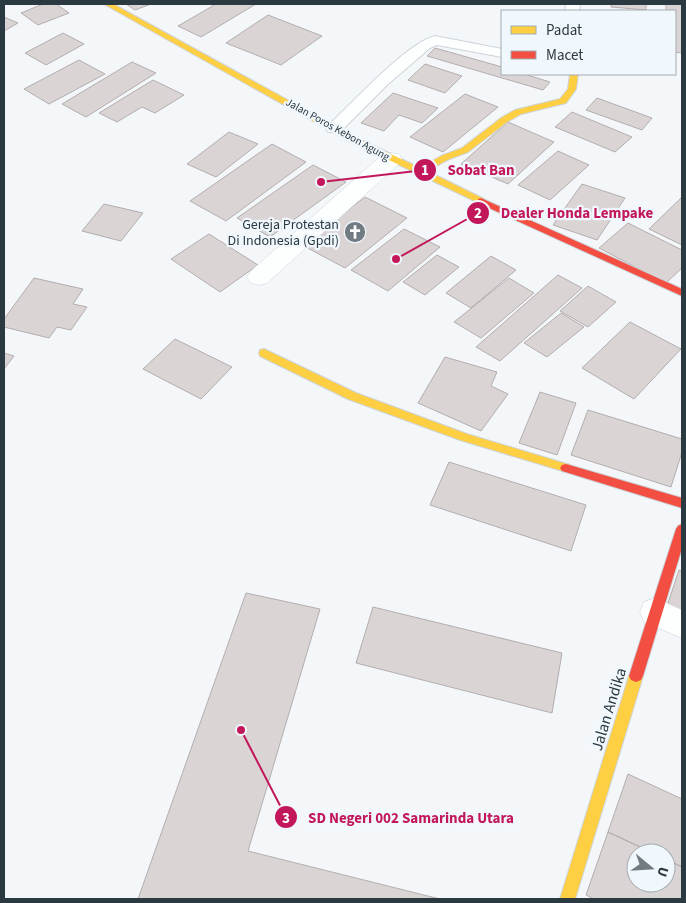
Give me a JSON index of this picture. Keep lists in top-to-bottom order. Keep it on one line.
{"streets":{"street":["Jalan Poros Kebon Agung","Jalan Andika"]},"places":{"other":["Sobat Ban","Dealer Honda Lempake","SD Negeri 002 Samarinda Utara"],"church":["Gereja Protestan Di Indonesia (Gpdi)"]},"legend":["Padat","Macet"],"north":"right"}
